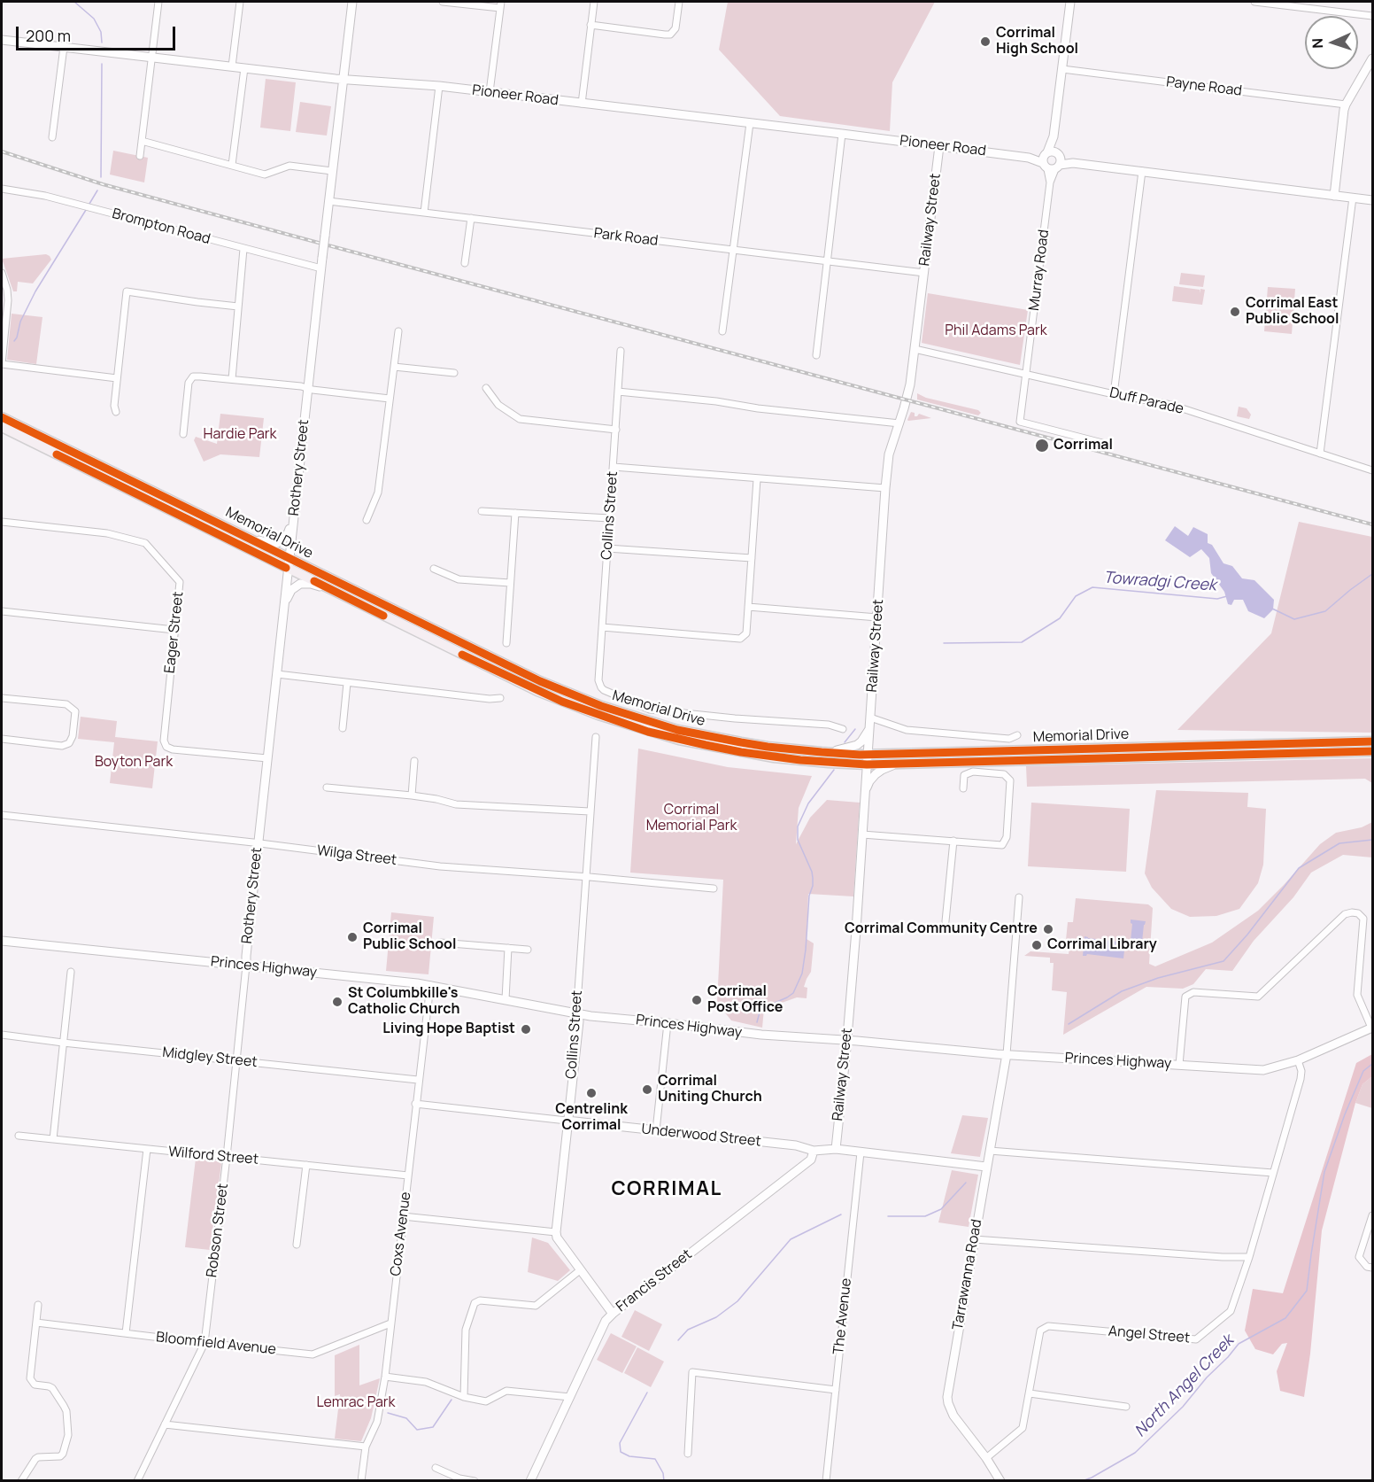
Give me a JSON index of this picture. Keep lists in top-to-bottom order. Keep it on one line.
{"streets":{"main road":["Pioneer Road","Railway Street","Murray Road","Rothery Street","Collins Street","Memorial Drive","Princes Highway","Underwood Street","Tarrawanna Road","Francis Street"],"street":["Payne Road","Brompton Road","Park Road","Duff Parade","Eager Street","Wilga Street","Midgley Street","Wilford Street","Robson Street","Coxs Avenue","The Avenue","Angel Street","Bloomfield Avenue"]},"crossings":[["Payne Road","Murray Road"],["Pioneer Road","Railway Street"],["Pioneer Road","Murray Road"],["Pioneer Road","Rothery Street"],["Railway Street","Park Road"],["Railway Street","Duff Parade"],["Railway Street","Memorial Drive"],["Railway Street","Princes Highway"],["Railway Street","Underwood Street"],["Brompton Road","Rothery Street"],["Park Road","Rothery Street"],["Murray Road","Duff Parade"],["Rothery Street","Memorial Drive"],["Rothery Street","Eager Street"],["Rothery Street","Wilga Street"],["Rothery Street","Princes Highway"],["Rothery Street","Robson Street"],["Collins Street","Wilga Street"],["Collins Street","Princes Highway"],["Collins Street","Underwood Street"],["Princes Highway","Robson Street"],["Princes Highway","Coxs Avenue"],["Princes Highway","Tarrawanna Road"],["Princes Highway","Angel Street"],["Midgley Street","Robson Street"],["Midgley Street","Coxs Avenue"],["Underwood Street","Coxs Avenue"],["Underwood Street","Tarrawanna Road"],["Underwood Street","Francis Street"],["Underwood Street","The Avenue"],["Wilford Street","Robson Street"],["Wilford Street","Coxs Avenue"],["Robson Street","Bloomfield Avenue"],["Coxs Avenue","Bloomfield Avenue"],["Tarrawanna Road","Angel Street"]],"districts":["CORRIMAL"],"water":["Towradgi Creek","North Angel Creek"],"parks":["Phil Adams Park","Hardie Park","Boyton Park","Corrimal Memorial Park","Lemrac Park"],"places":["Corrimal High School","Corrimal East Public School","Corrimal","Corrimal Community Centre","Corrimal Public School","Corrimal Library","Corrimal Post Office","St Columbkille's Catholic Church","Living Hope Baptist","Corrimal Uniting Church","Centrelink Corrimal"],"scale_bar":"200 m","north":"left"}
